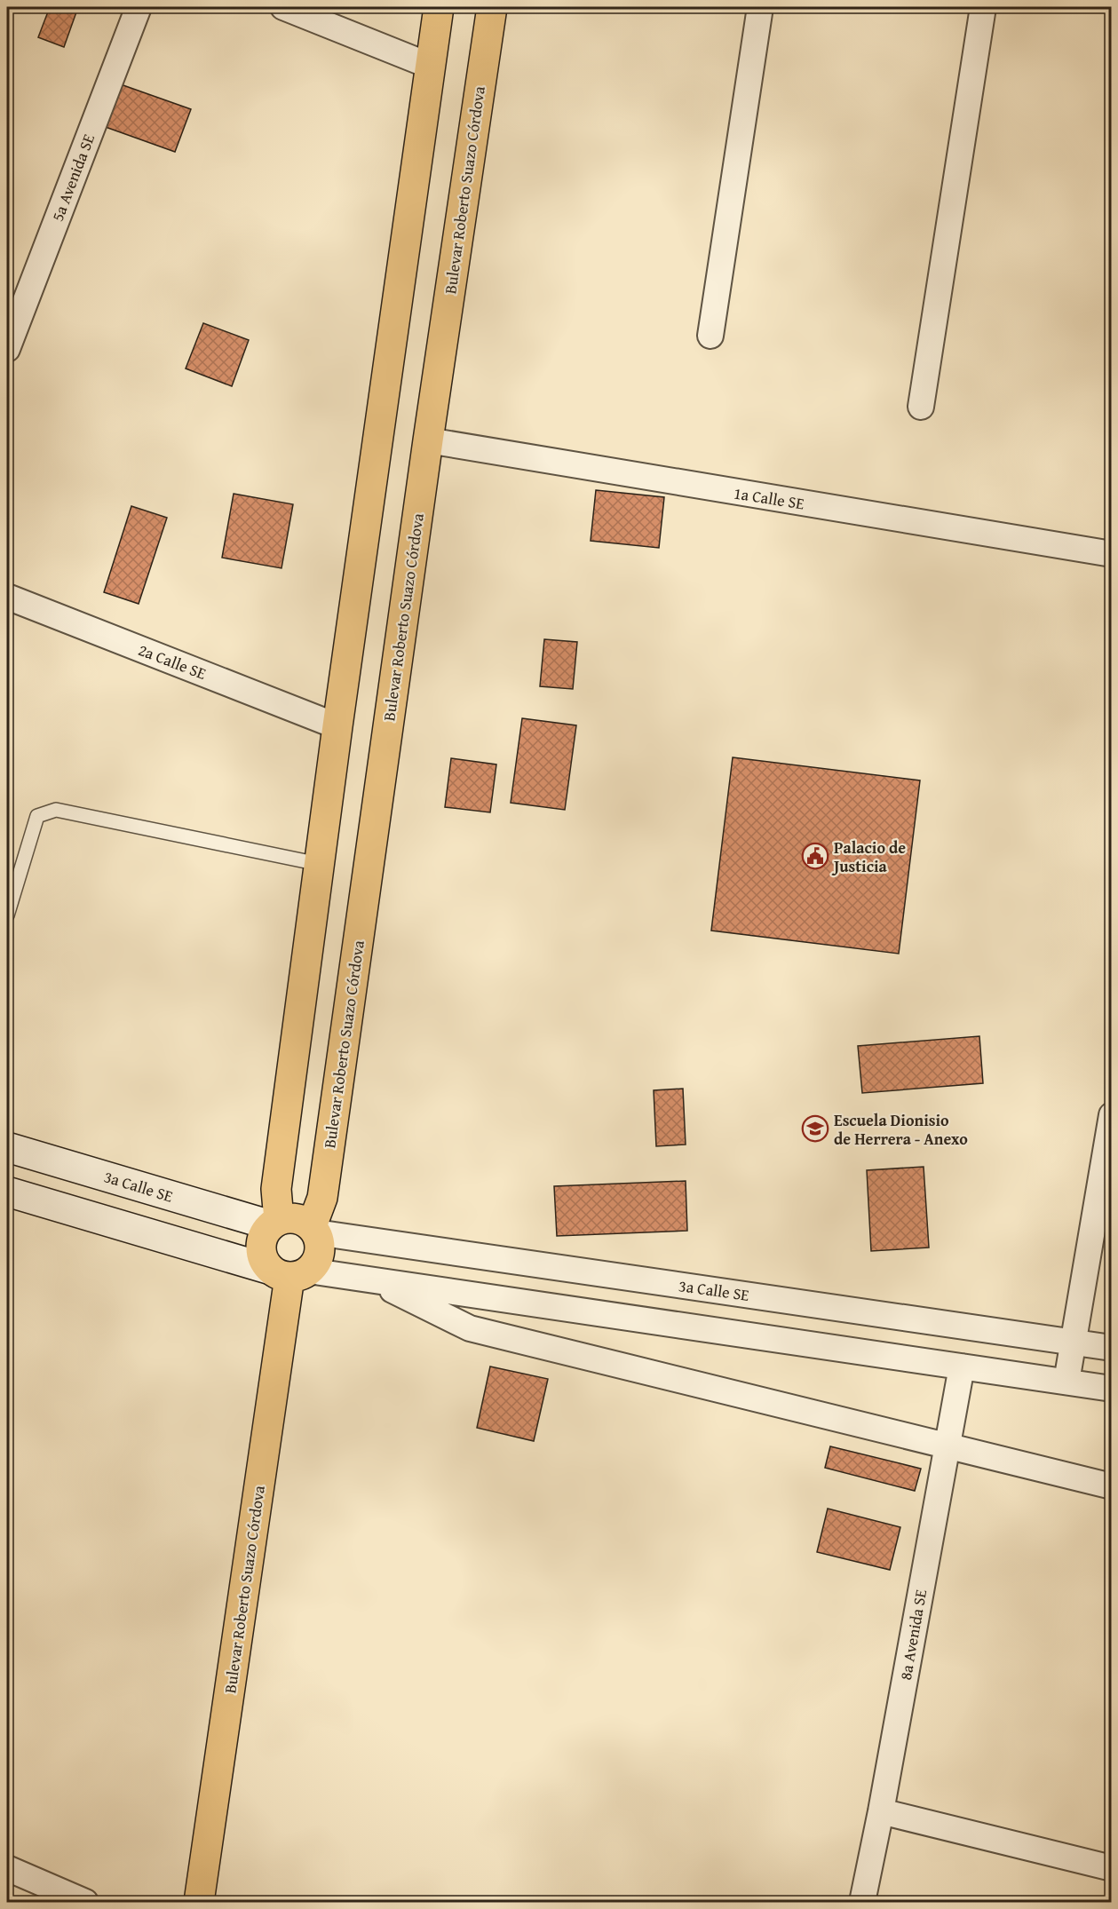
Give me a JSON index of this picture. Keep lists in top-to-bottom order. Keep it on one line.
{"streets":{"main road":["Bulevar Roberto Suazo Córdova"],"street":["5a Avenida SE","1a Calle SE","2a Calle SE","3a Calle SE","8a Avenida SE"]},"crossings":[["Bulevar Roberto Suazo Córdova","1a Calle SE"],["Bulevar Roberto Suazo Córdova","2a Calle SE"],["Bulevar Roberto Suazo Córdova","3a Calle SE"]],"places":{"public building":["Palacio de Justicia"],"school or university":["Escuela Dionisio de Herrera - Anexo"]}}
